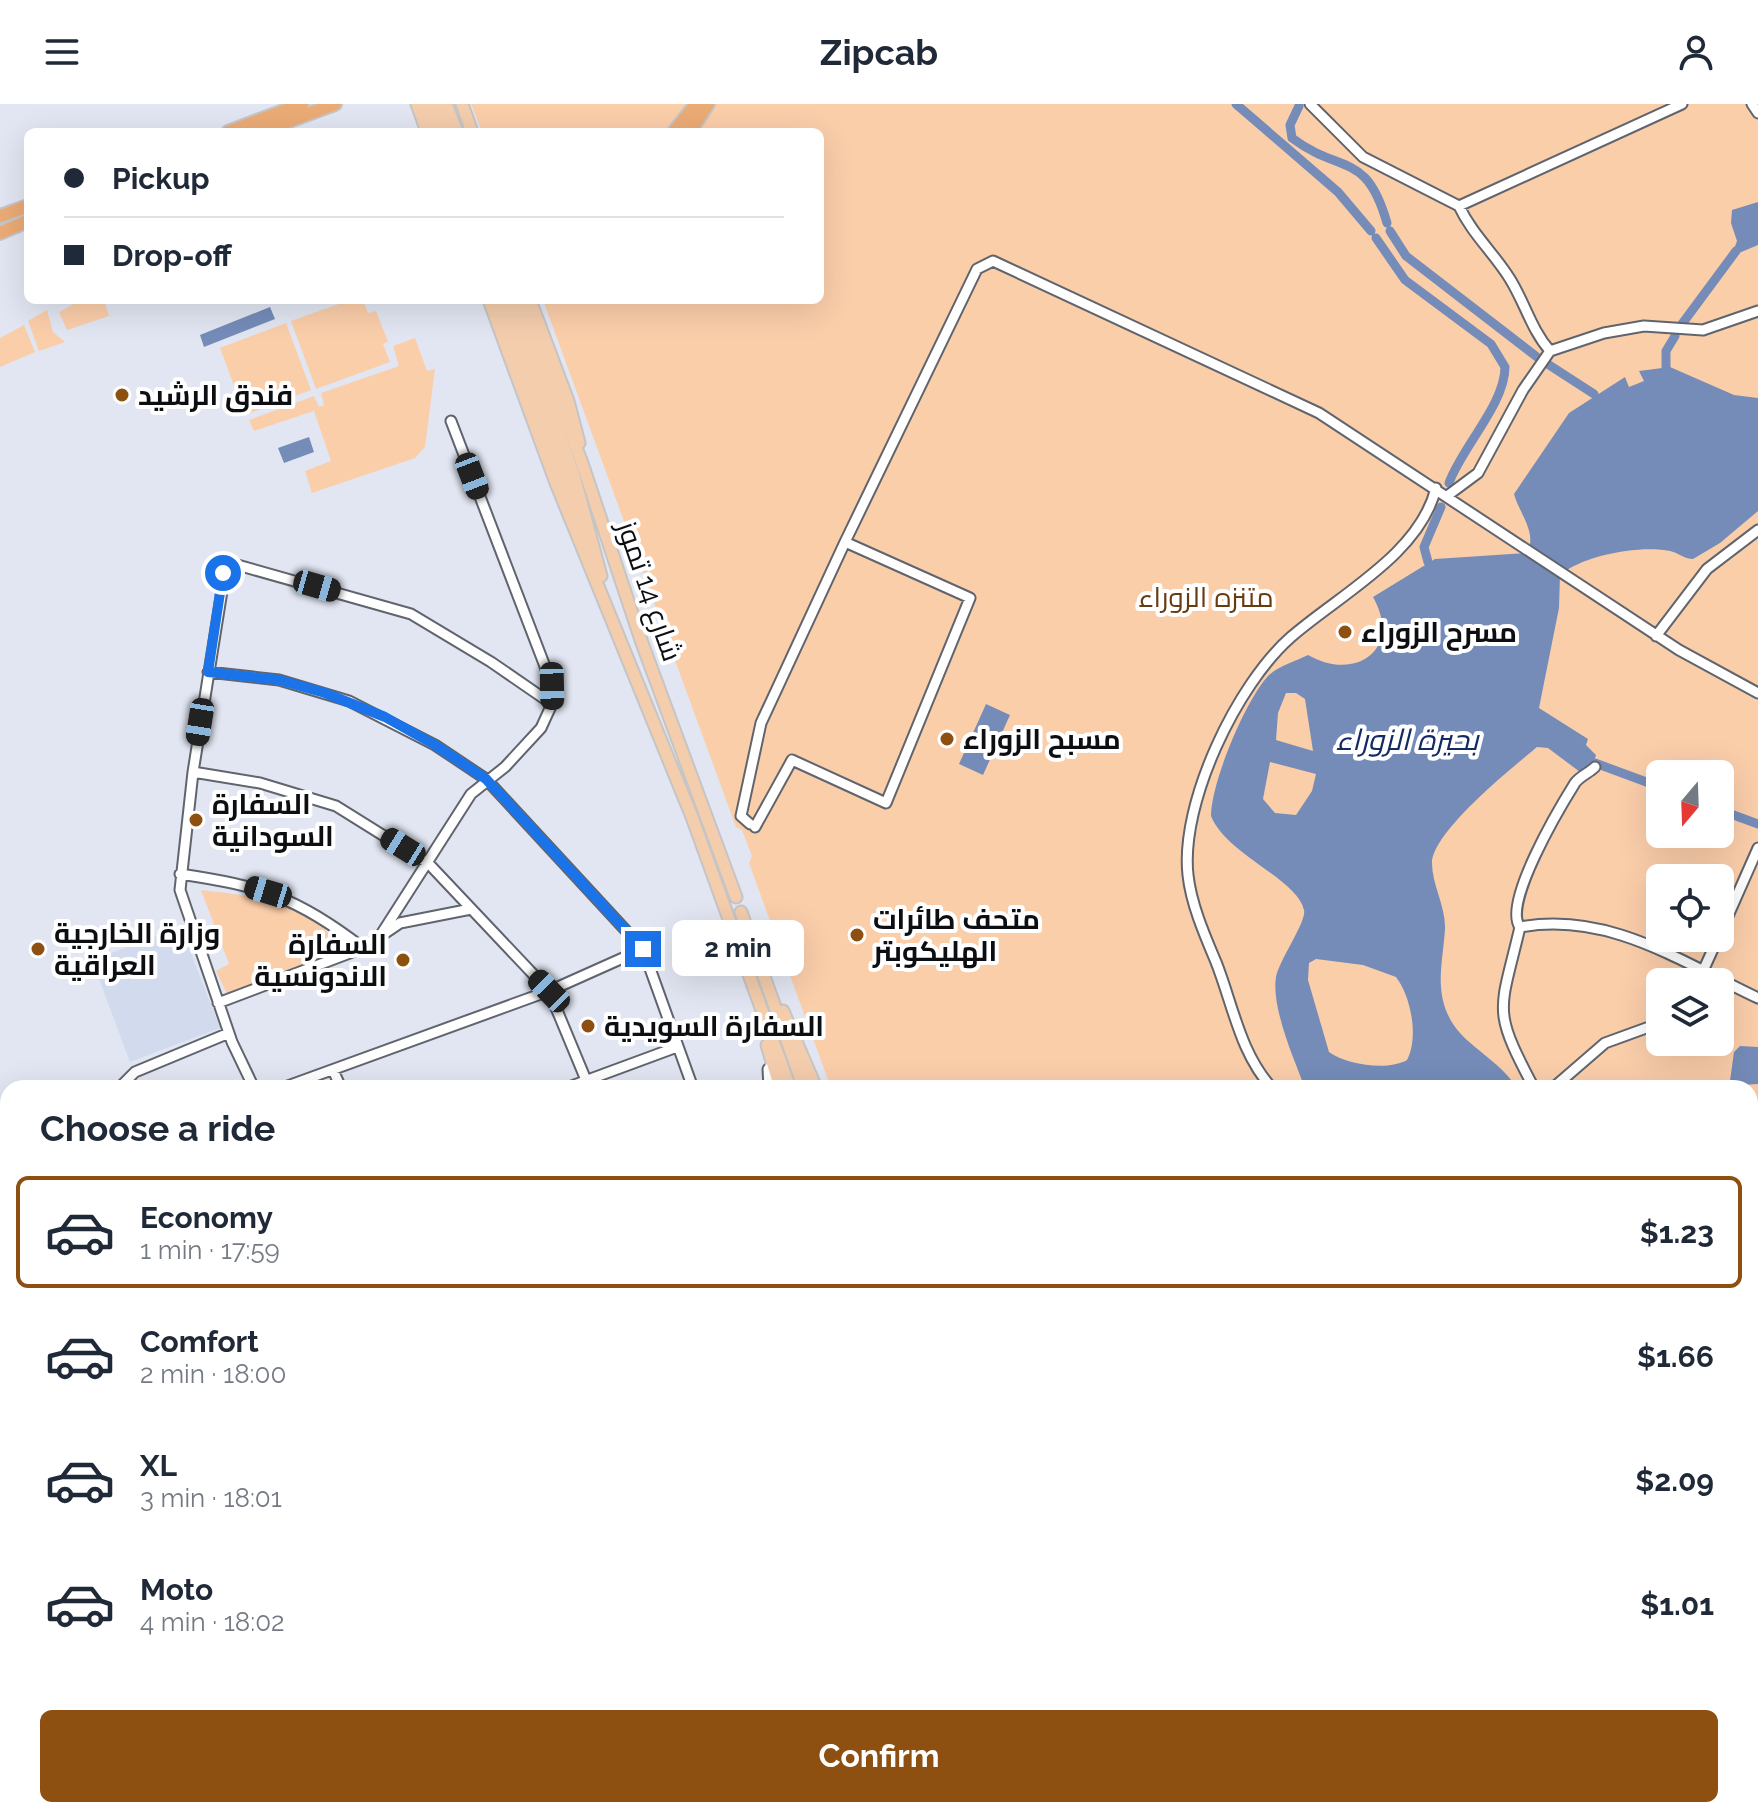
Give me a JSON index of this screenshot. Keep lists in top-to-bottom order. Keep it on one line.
{"streets":{"main road":["شارع 14 تموز"]},"water":["بحيرة الزوراء"],"parks":["متنزه الزوراء"],"places":["فندق الرشيد","مسرح الزوراء","مسبح الزوراء","السفارة السودانية","متحف طائرات الهليكوبتر","وزارة الخارجية العراقية","السفارة الاندونسية","السفارة السويدية"],"north":"bottom","page":{"header":"Zipcab","banner":["Pickup","Drop-off"],"bubble":"2 min","heading":"Choose a ride","list":[{"name":"Economy","note":"1 min · 17:59","value":"$1.23"},{"name":"Comfort","note":"2 min · 18:00","value":"$1.66"},{"name":"XL","note":"3 min · 18:01","value":"$2.09"},{"name":"Moto","note":"4 min · 18:02","value":"$1.01"}],"buttons":"Confirm"}}
